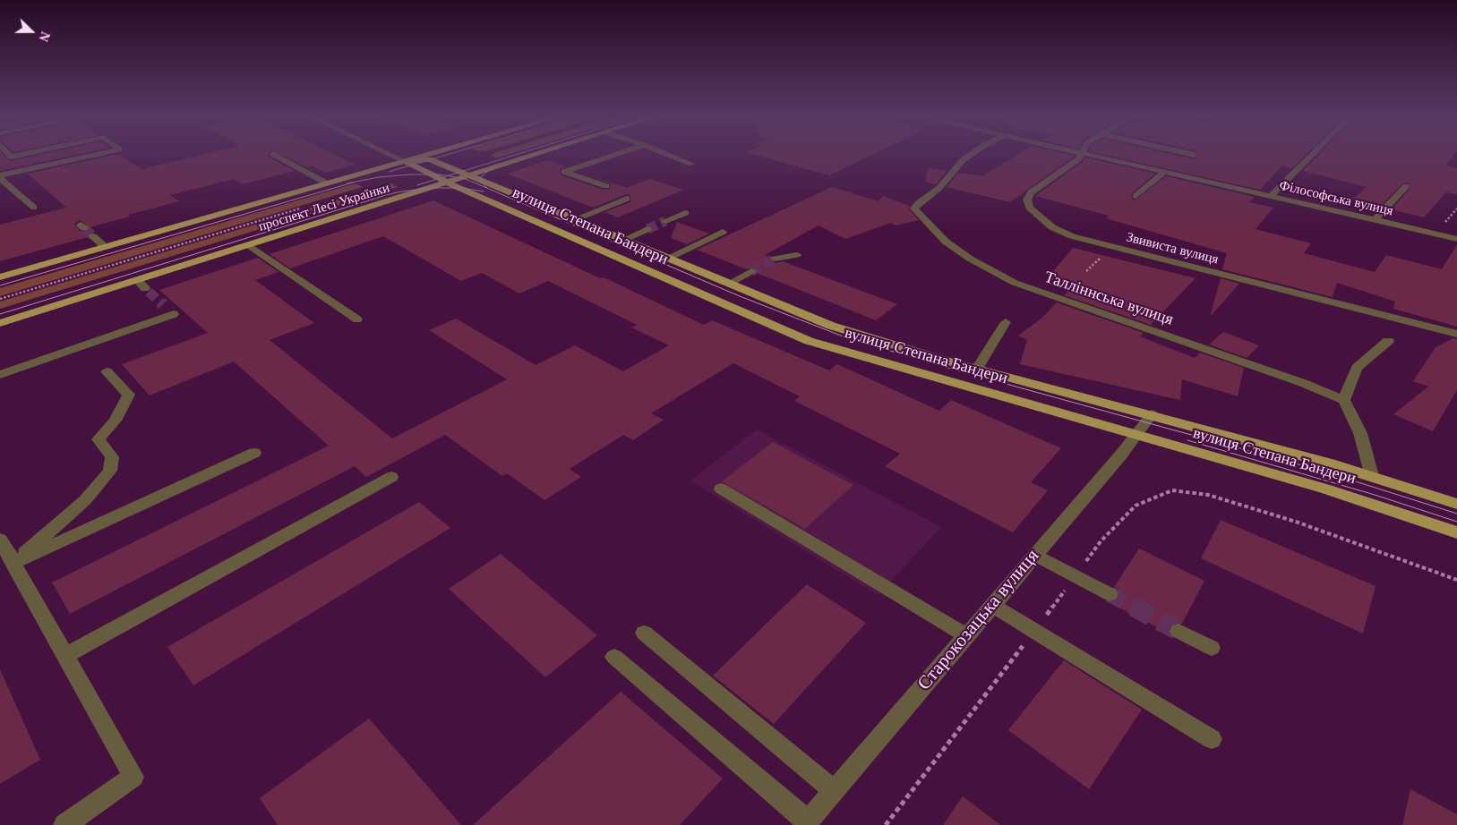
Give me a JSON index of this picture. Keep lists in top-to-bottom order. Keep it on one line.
{"streets":{"main road":["проспект Лесі Українки","вулиця Степана Бандери"],"street":["Філософська вулиця","Звивиста вулиця","Талліннська вулиця","Старокозацька вулиця"]},"crossings":[["проспект Лесі Українки","вулиця Степана Бандери"],["вулиця Степана Бандери","Старокозацька вулиця"]],"north":"right"}
